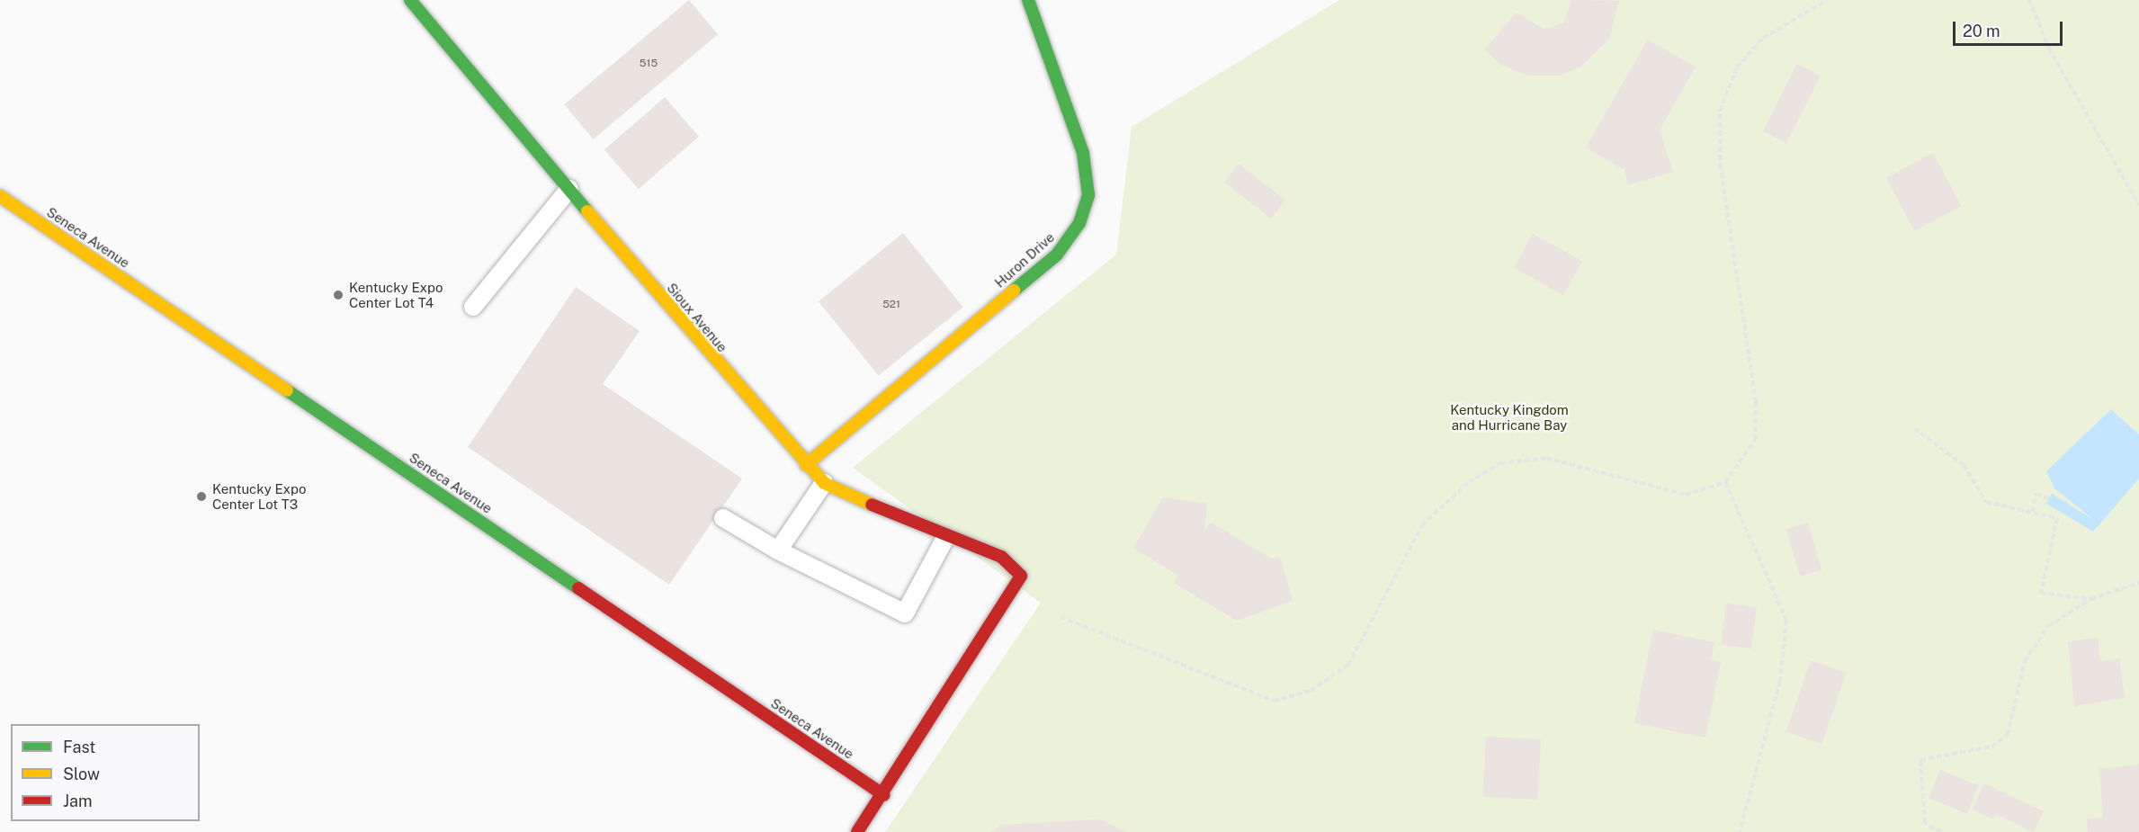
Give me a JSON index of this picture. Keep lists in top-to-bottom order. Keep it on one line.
{"streets":{"street":["Seneca Avenue","Huron Drive","Sioux Avenue"]},"crossings":[["Seneca Avenue","Sioux Avenue"],["Huron Drive","Sioux Avenue"]],"parks":["Kentucky Kingdom and Hurricane Bay"],"places":["Kentucky Expo Center Lot T4","Kentucky Expo Center Lot T3"],"house_numbers":["515","521"],"legend":["Fast","Slow","Jam"],"scale_bar":"20 m"}
